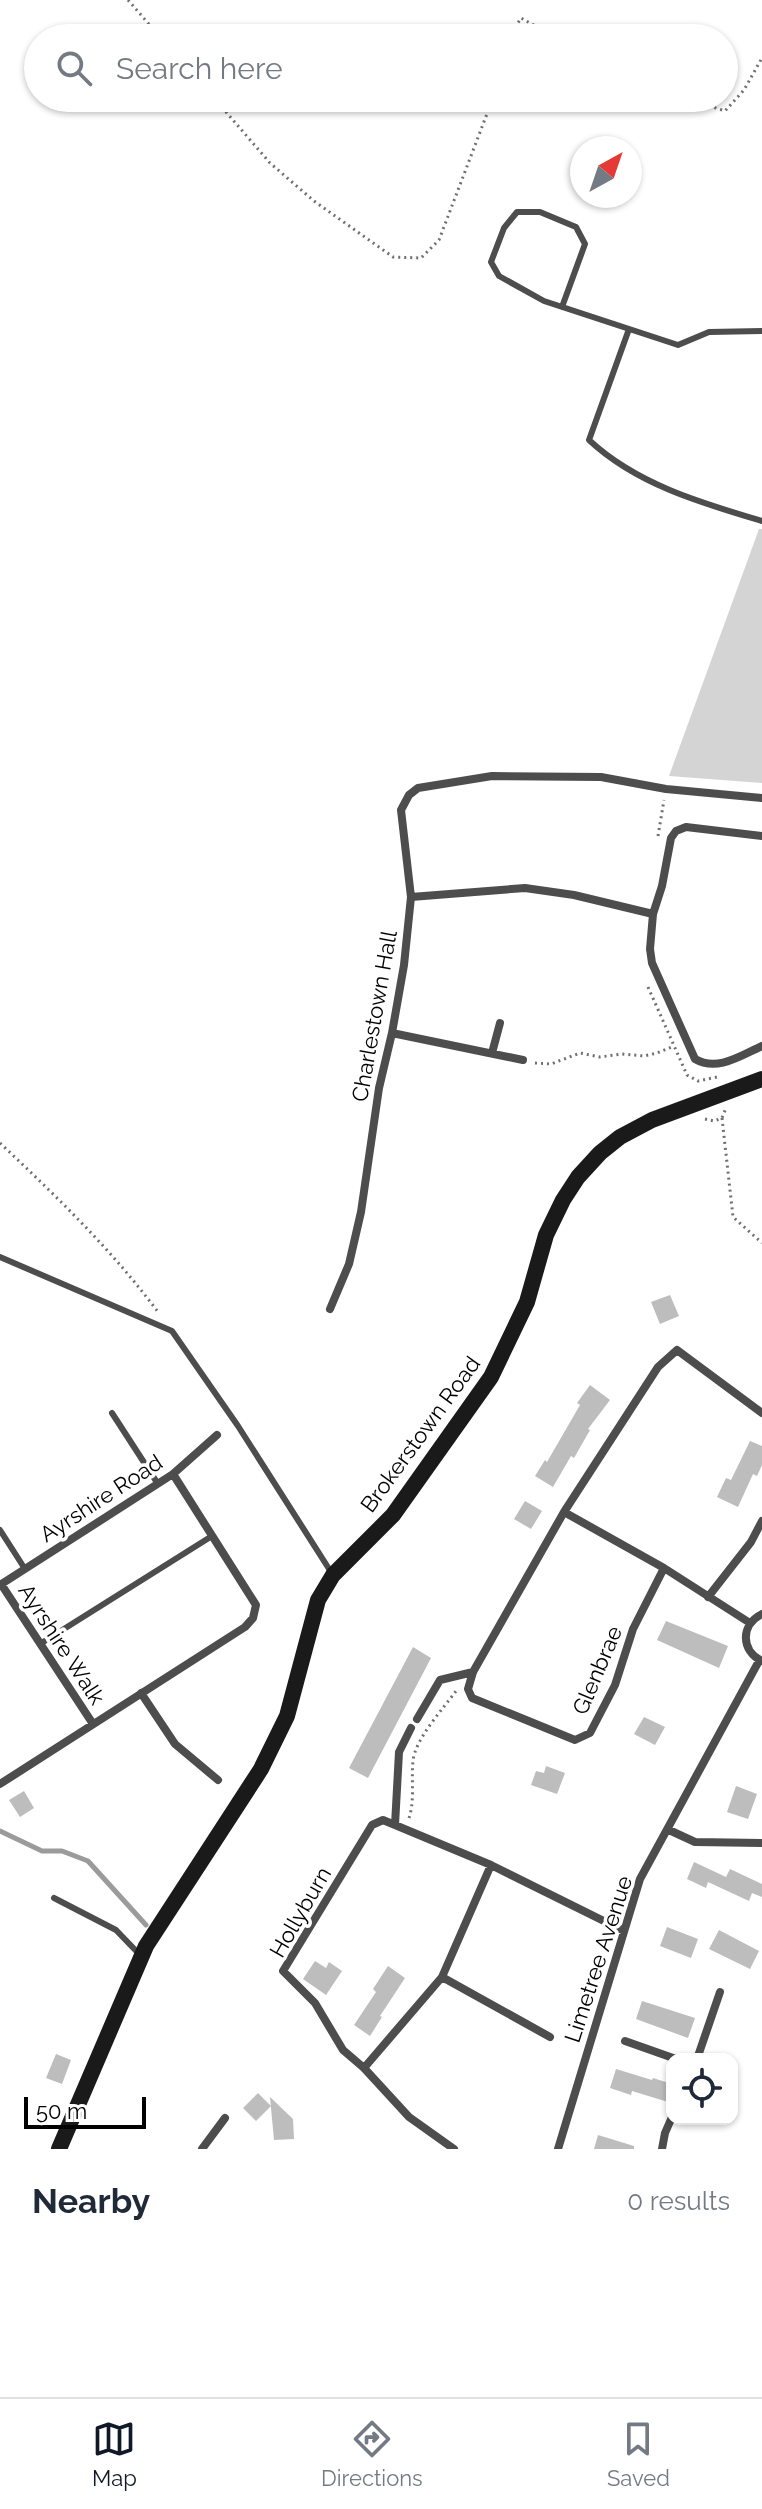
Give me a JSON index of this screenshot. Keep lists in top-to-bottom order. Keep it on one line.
{"streets":{"street":["Charlestown Hall","Brokerstown Road","Ayrshire Road","Ayrshire Walk","Glenbrae","Hollyburn","Limetree Avenue"]},"crossings":[["Ayrshire Road","Ayrshire Walk"]],"scale_bar":"50 m","north":"top right","page":{"search":"Search here","scale":"50 m","heading":["Nearby","0 results"],"nav":["Map","Directions","Saved"]}}
